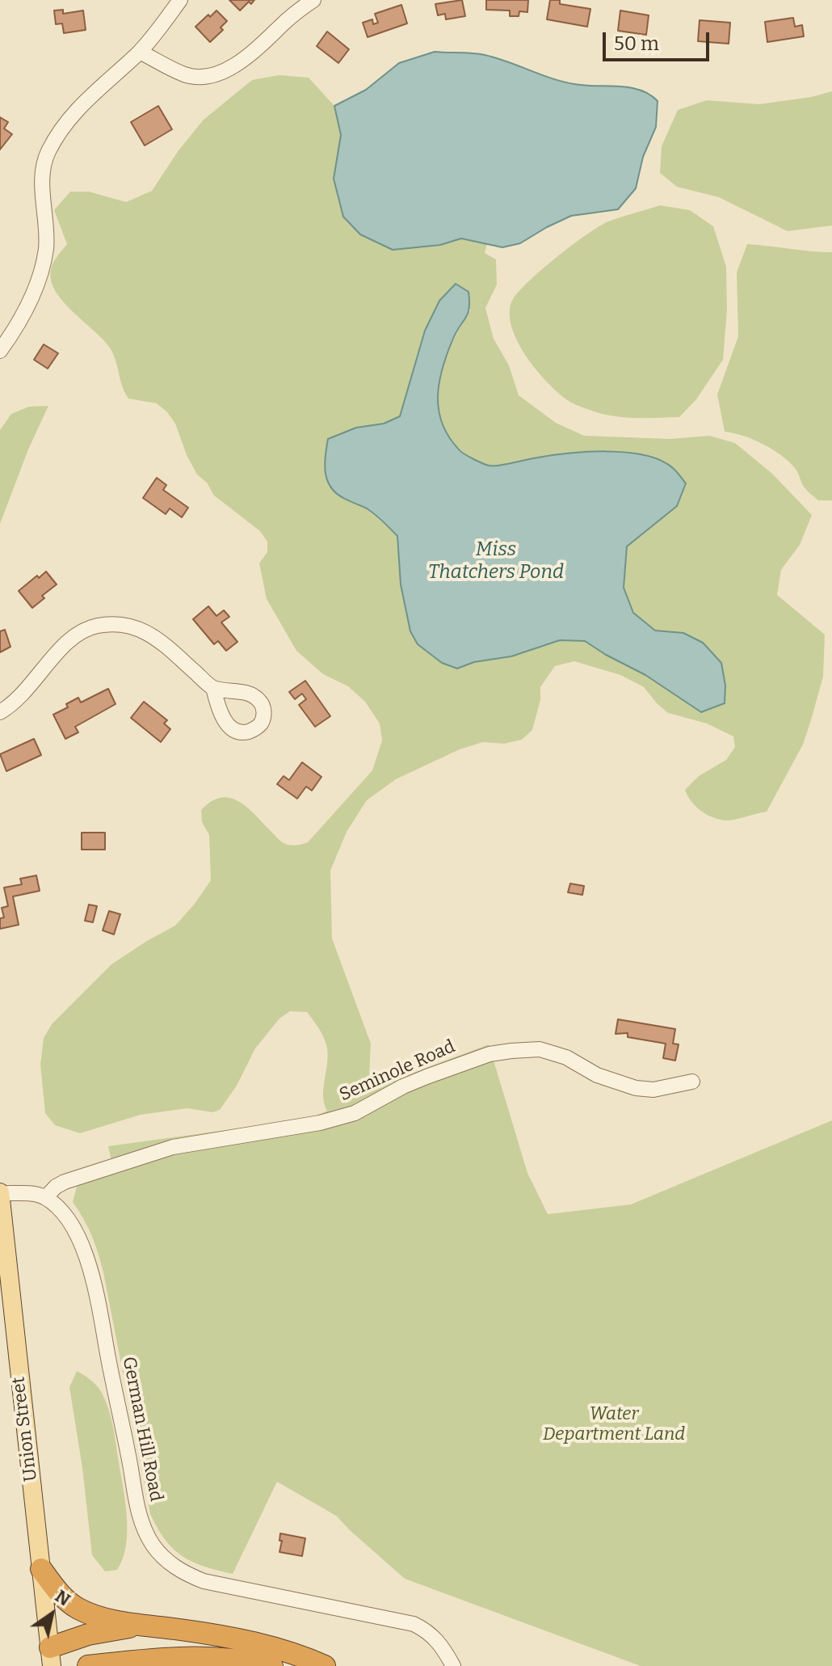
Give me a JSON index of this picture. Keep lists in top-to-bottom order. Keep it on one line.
{"streets":{"main road":["Union Street"],"street":["Seminole Road","German Hill Road"]},"crossings":[["Seminole Road","German Hill Road"]],"water":["Miss Thatchers Pond"],"parks":["Water Department Land"],"scale_bar":"50 m","north":"top right"}
